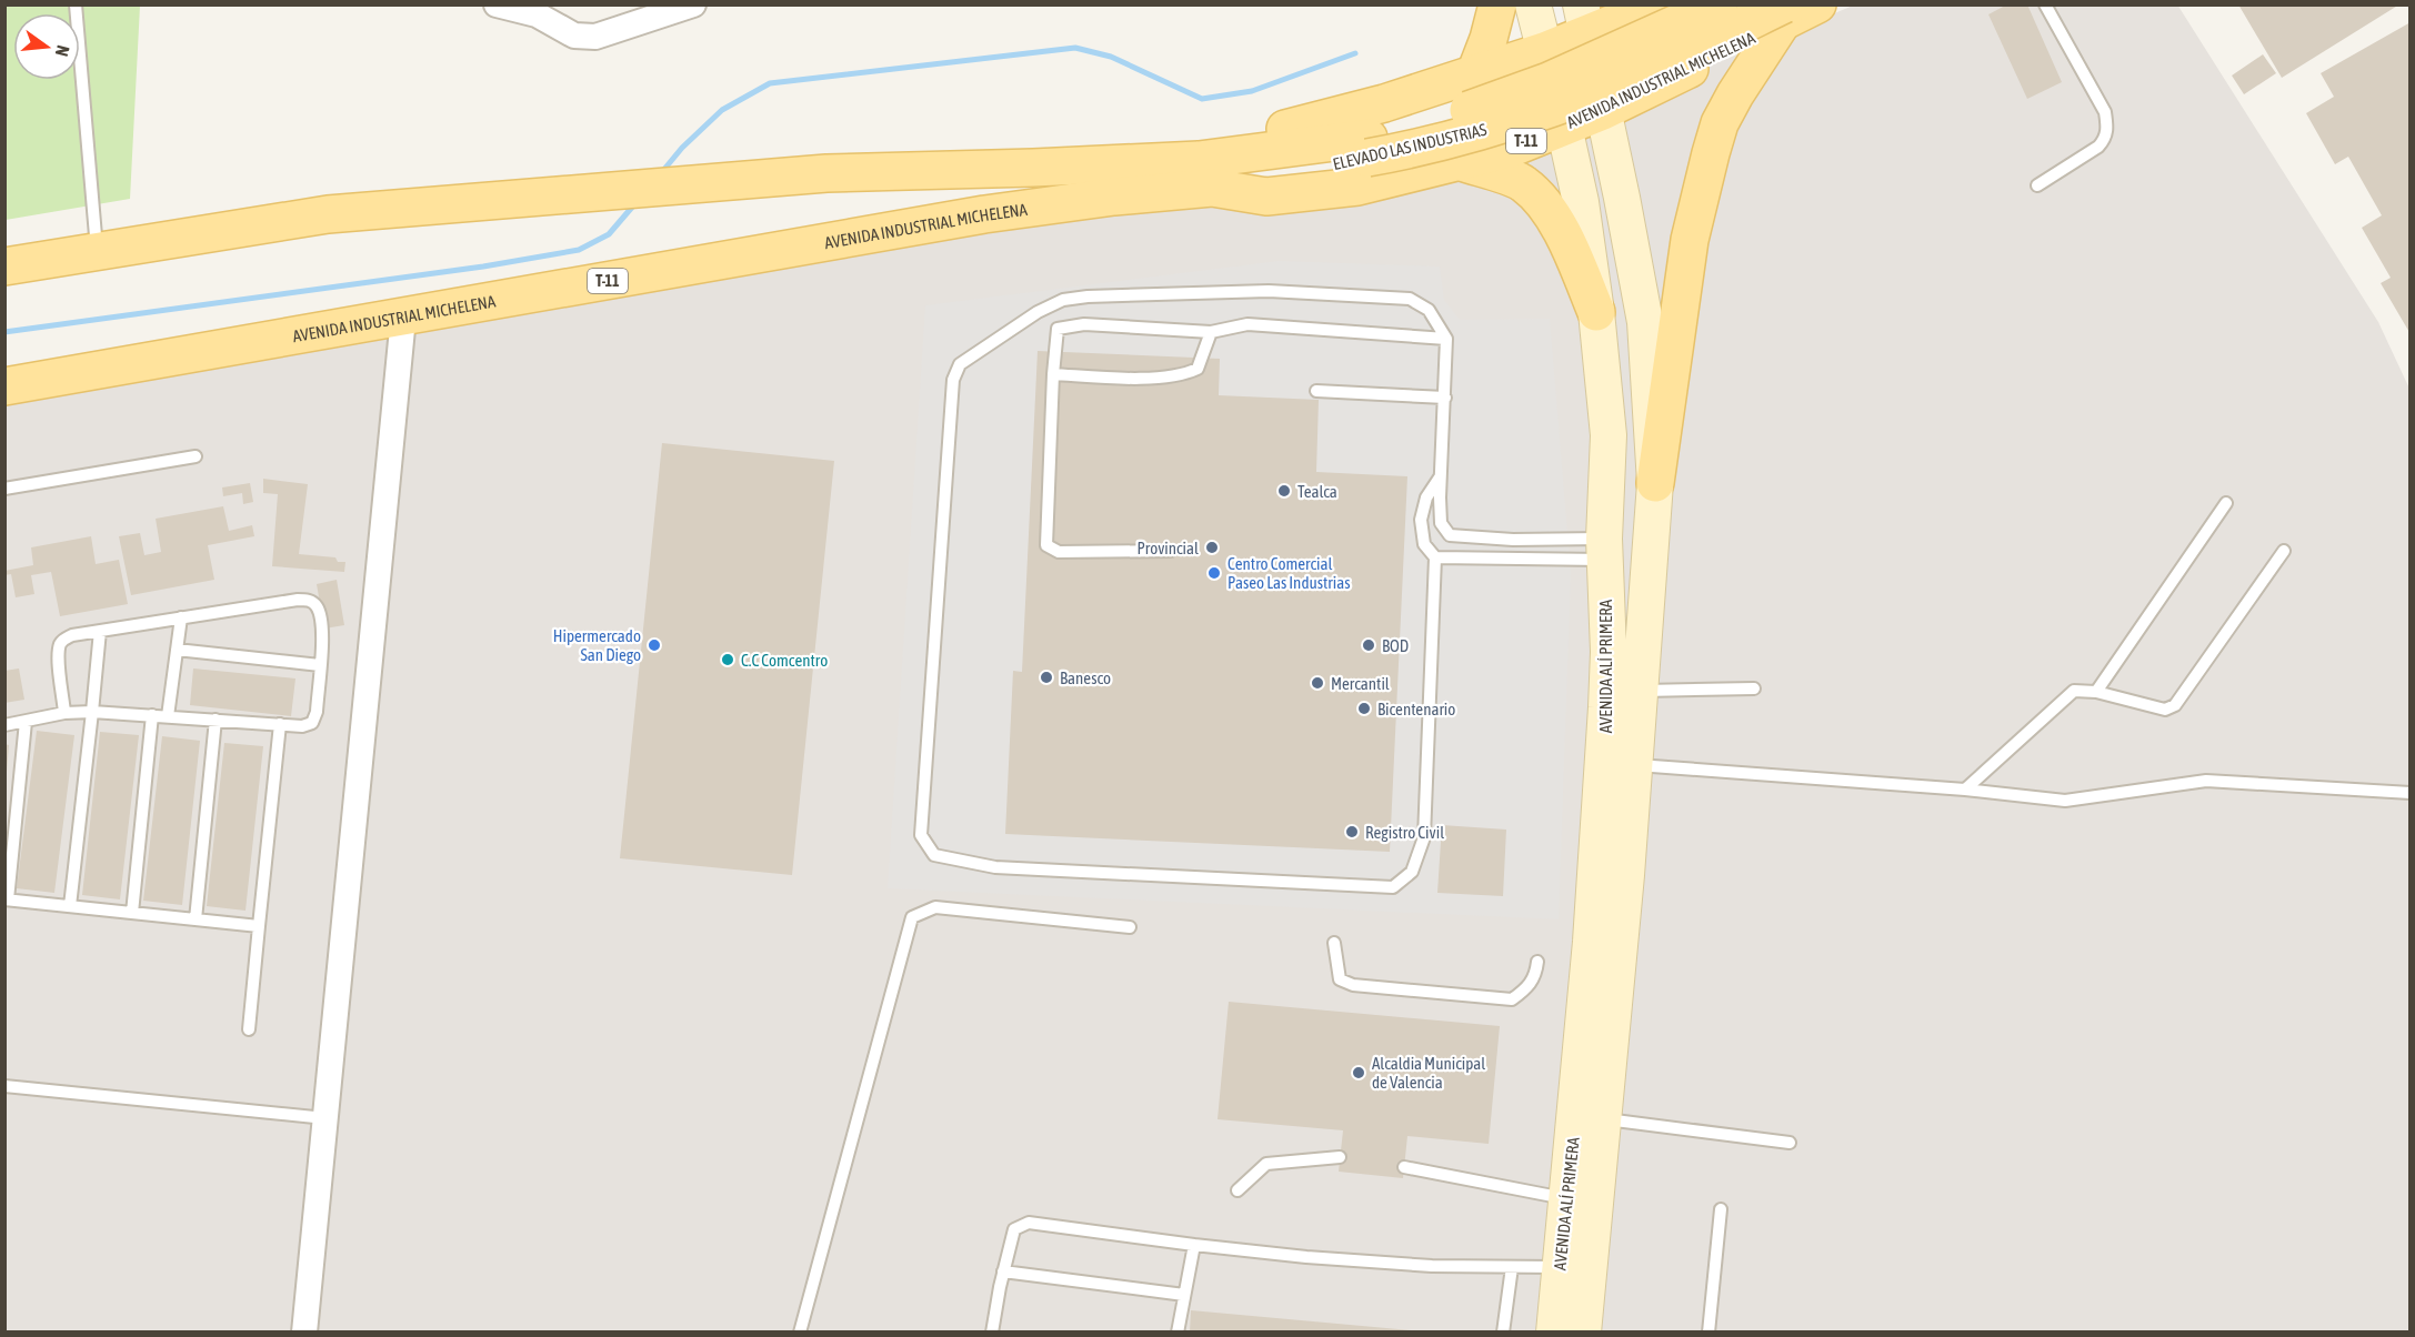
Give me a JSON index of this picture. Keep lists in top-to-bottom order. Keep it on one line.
{"streets":{"main road":["AVENIDA INDUSTRIAL MICHELENA","T-11","ELEVADO LAS INDUSTRIAS","AVENIDA ALÍ PRIMERA"]},"crossings":[["AVENIDA INDUSTRIAL MICHELENA","ELEVADO LAS INDUSTRIAS"],["AVENIDA INDUSTRIAL MICHELENA","AVENIDA ALÍ PRIMERA"]],"places":["Tealca","Provincial","Centro Comercial Paseo Las Industrias","Hipermercado San Diego","BOD","C.C Comcentro","Banesco","Mercantil","Bicentenario","Registro Civil","Alcaldia Municipal de Valencia"],"north":"right"}
